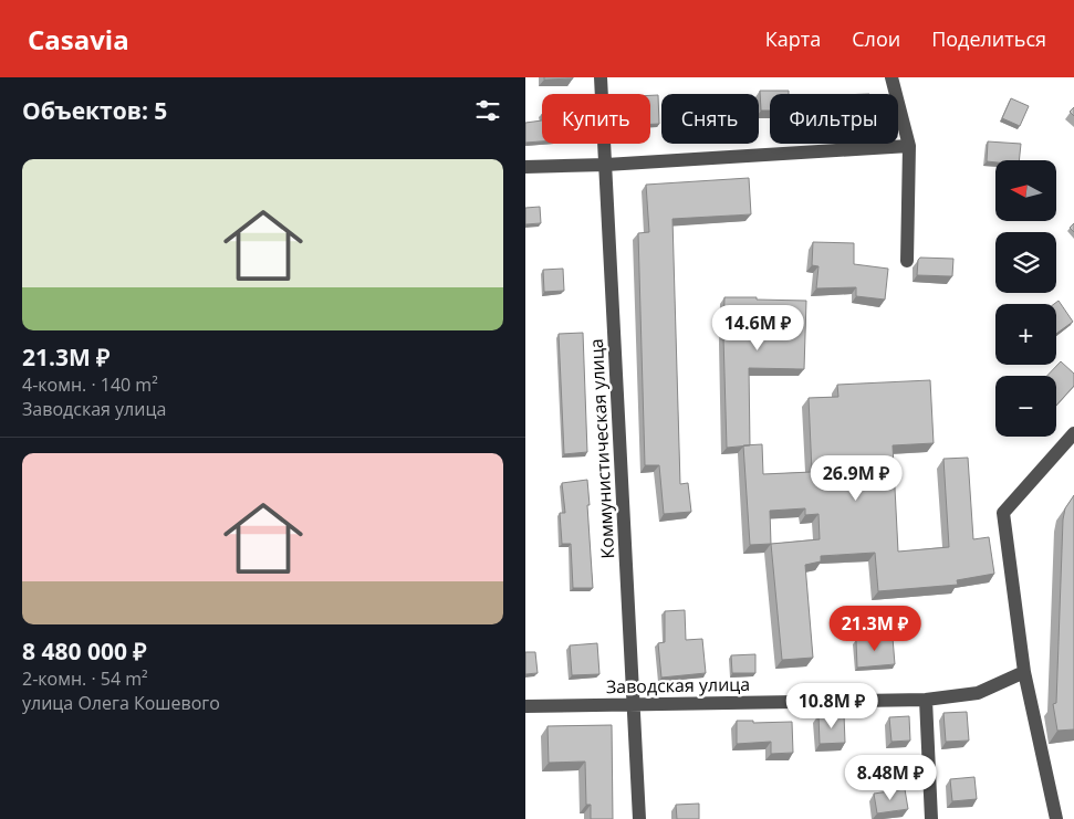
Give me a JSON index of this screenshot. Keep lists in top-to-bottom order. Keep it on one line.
{"streets":{"street":["Коммунистическая улица","Заводская улица"]},"crossings":[["Коммунистическая улица","Заводская улица"]],"north":"left","page":{"header":"Casavia","nav":["Карта","Слои","Поделиться"],"heading":"Объектов: 5","chip":["Купить","Снять","Фильтры"],"list":[{"name":"21.3M ₽","note":"4-комн. · 140 m² · Заводская улица"},{"name":"8 480 000 ₽","note":"2-комн. · 54 m² · улица Олега Кошевого"}],"map_buttons":["+","−"],"price":["14.6M ₽","26.9M ₽","21.3M ₽","10.8M ₽","8.48M ₽"]}}
